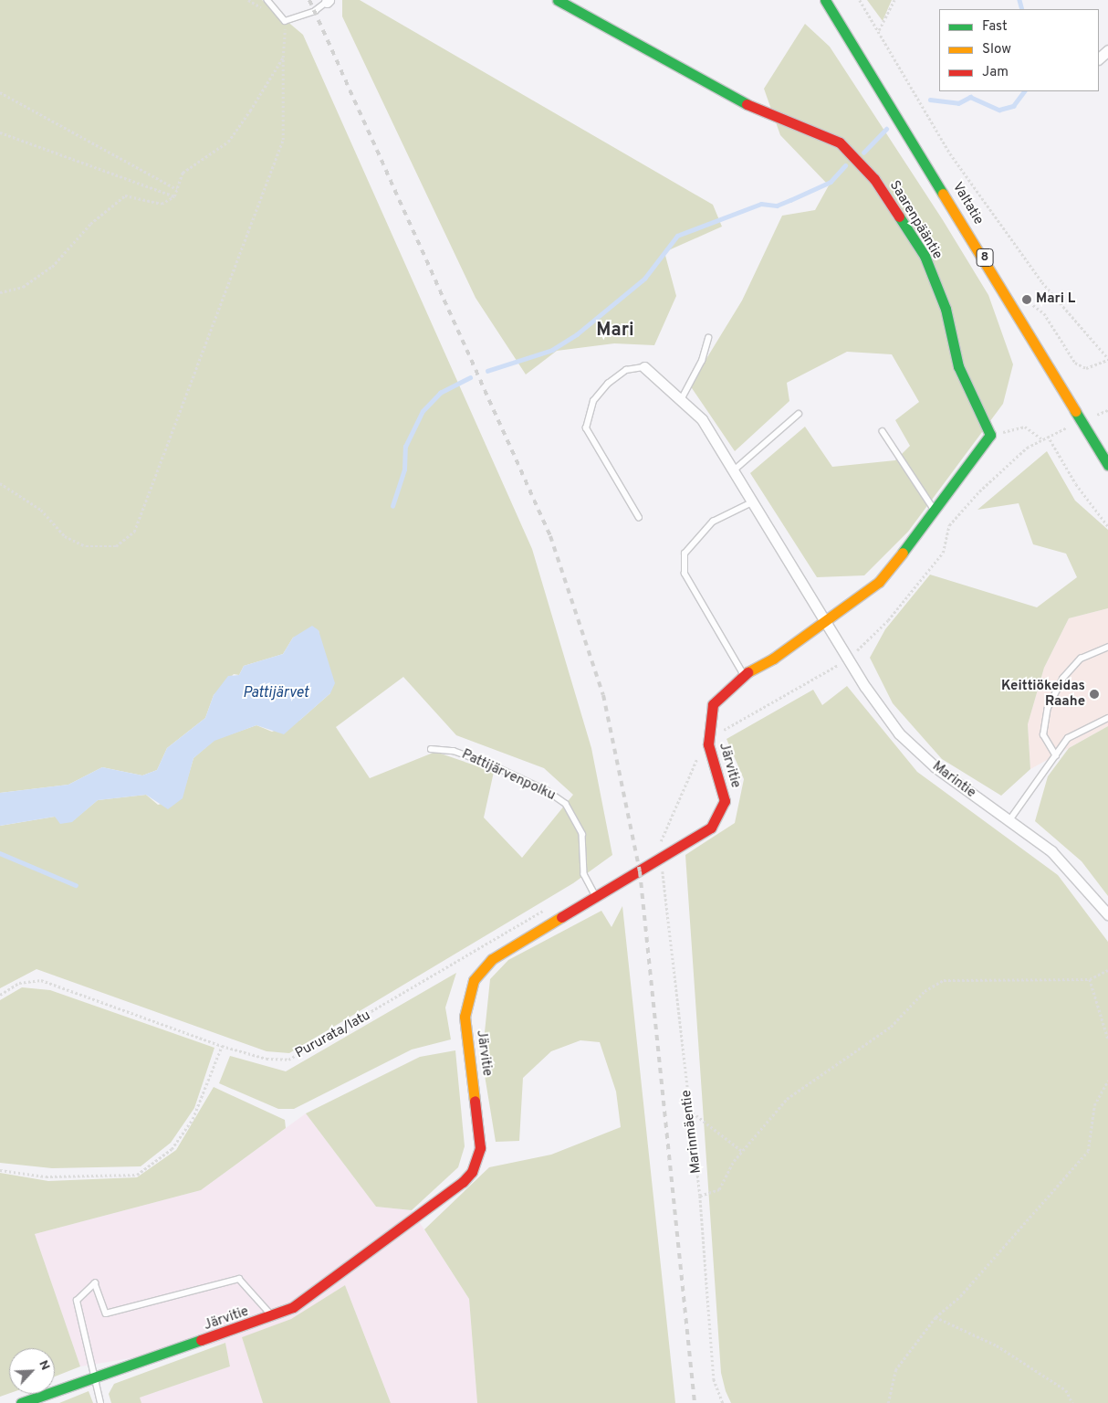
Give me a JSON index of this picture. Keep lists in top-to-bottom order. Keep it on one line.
{"streets":{"main road":["Valtatie","Saarenpääntie","8","Järvitie"],"street":["Marintie"],"lane":["Pattijärvenpolku"],"path":["Pururata/latu","Marinmäentie"]},"crossings":[["Järvitie","Pattijärvenpolku"],["Järvitie","Marintie"],["Järvitie","Marinmäentie"]],"districts":["Mari"],"water":["Pattijärvet"],"places":["Mari L","Keittiökeidas Raahe"],"legend":["Fast","Slow","Jam"],"north":"top right"}
